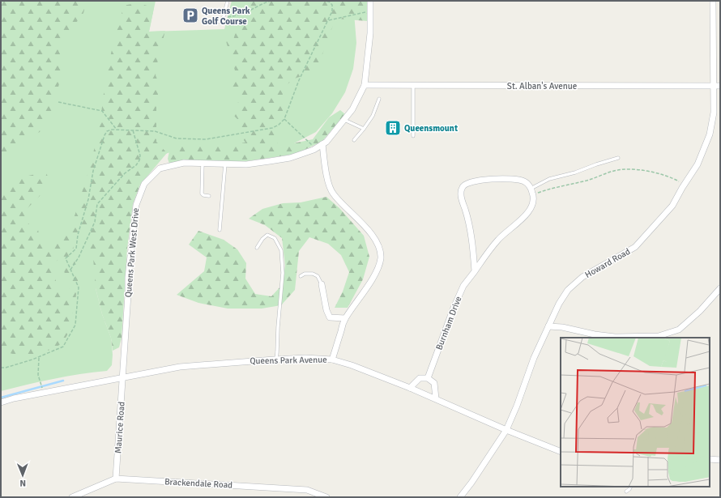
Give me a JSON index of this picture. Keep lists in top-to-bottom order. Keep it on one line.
{"streets":{"street":["St. Alban's Avenue","Queens Park West Drive","Howard Road","Burnham Drive","Queens Park Avenue","Maurice Road","Brackendale Road"]},"crossings":[["St. Alban's Avenue","Queens Park West Drive"],["St. Alban's Avenue","Howard Road"],["Queens Park West Drive","Queens Park Avenue"],["Queens Park West Drive","Maurice Road"],["Howard Road","Queens Park Avenue"],["Queens Park Avenue","Maurice Road"],["Maurice Road","Brackendale Road"]],"places":{"parking":["Queens Park Golf Course"],"building":["Queensmount"]},"north":"bottom"}
